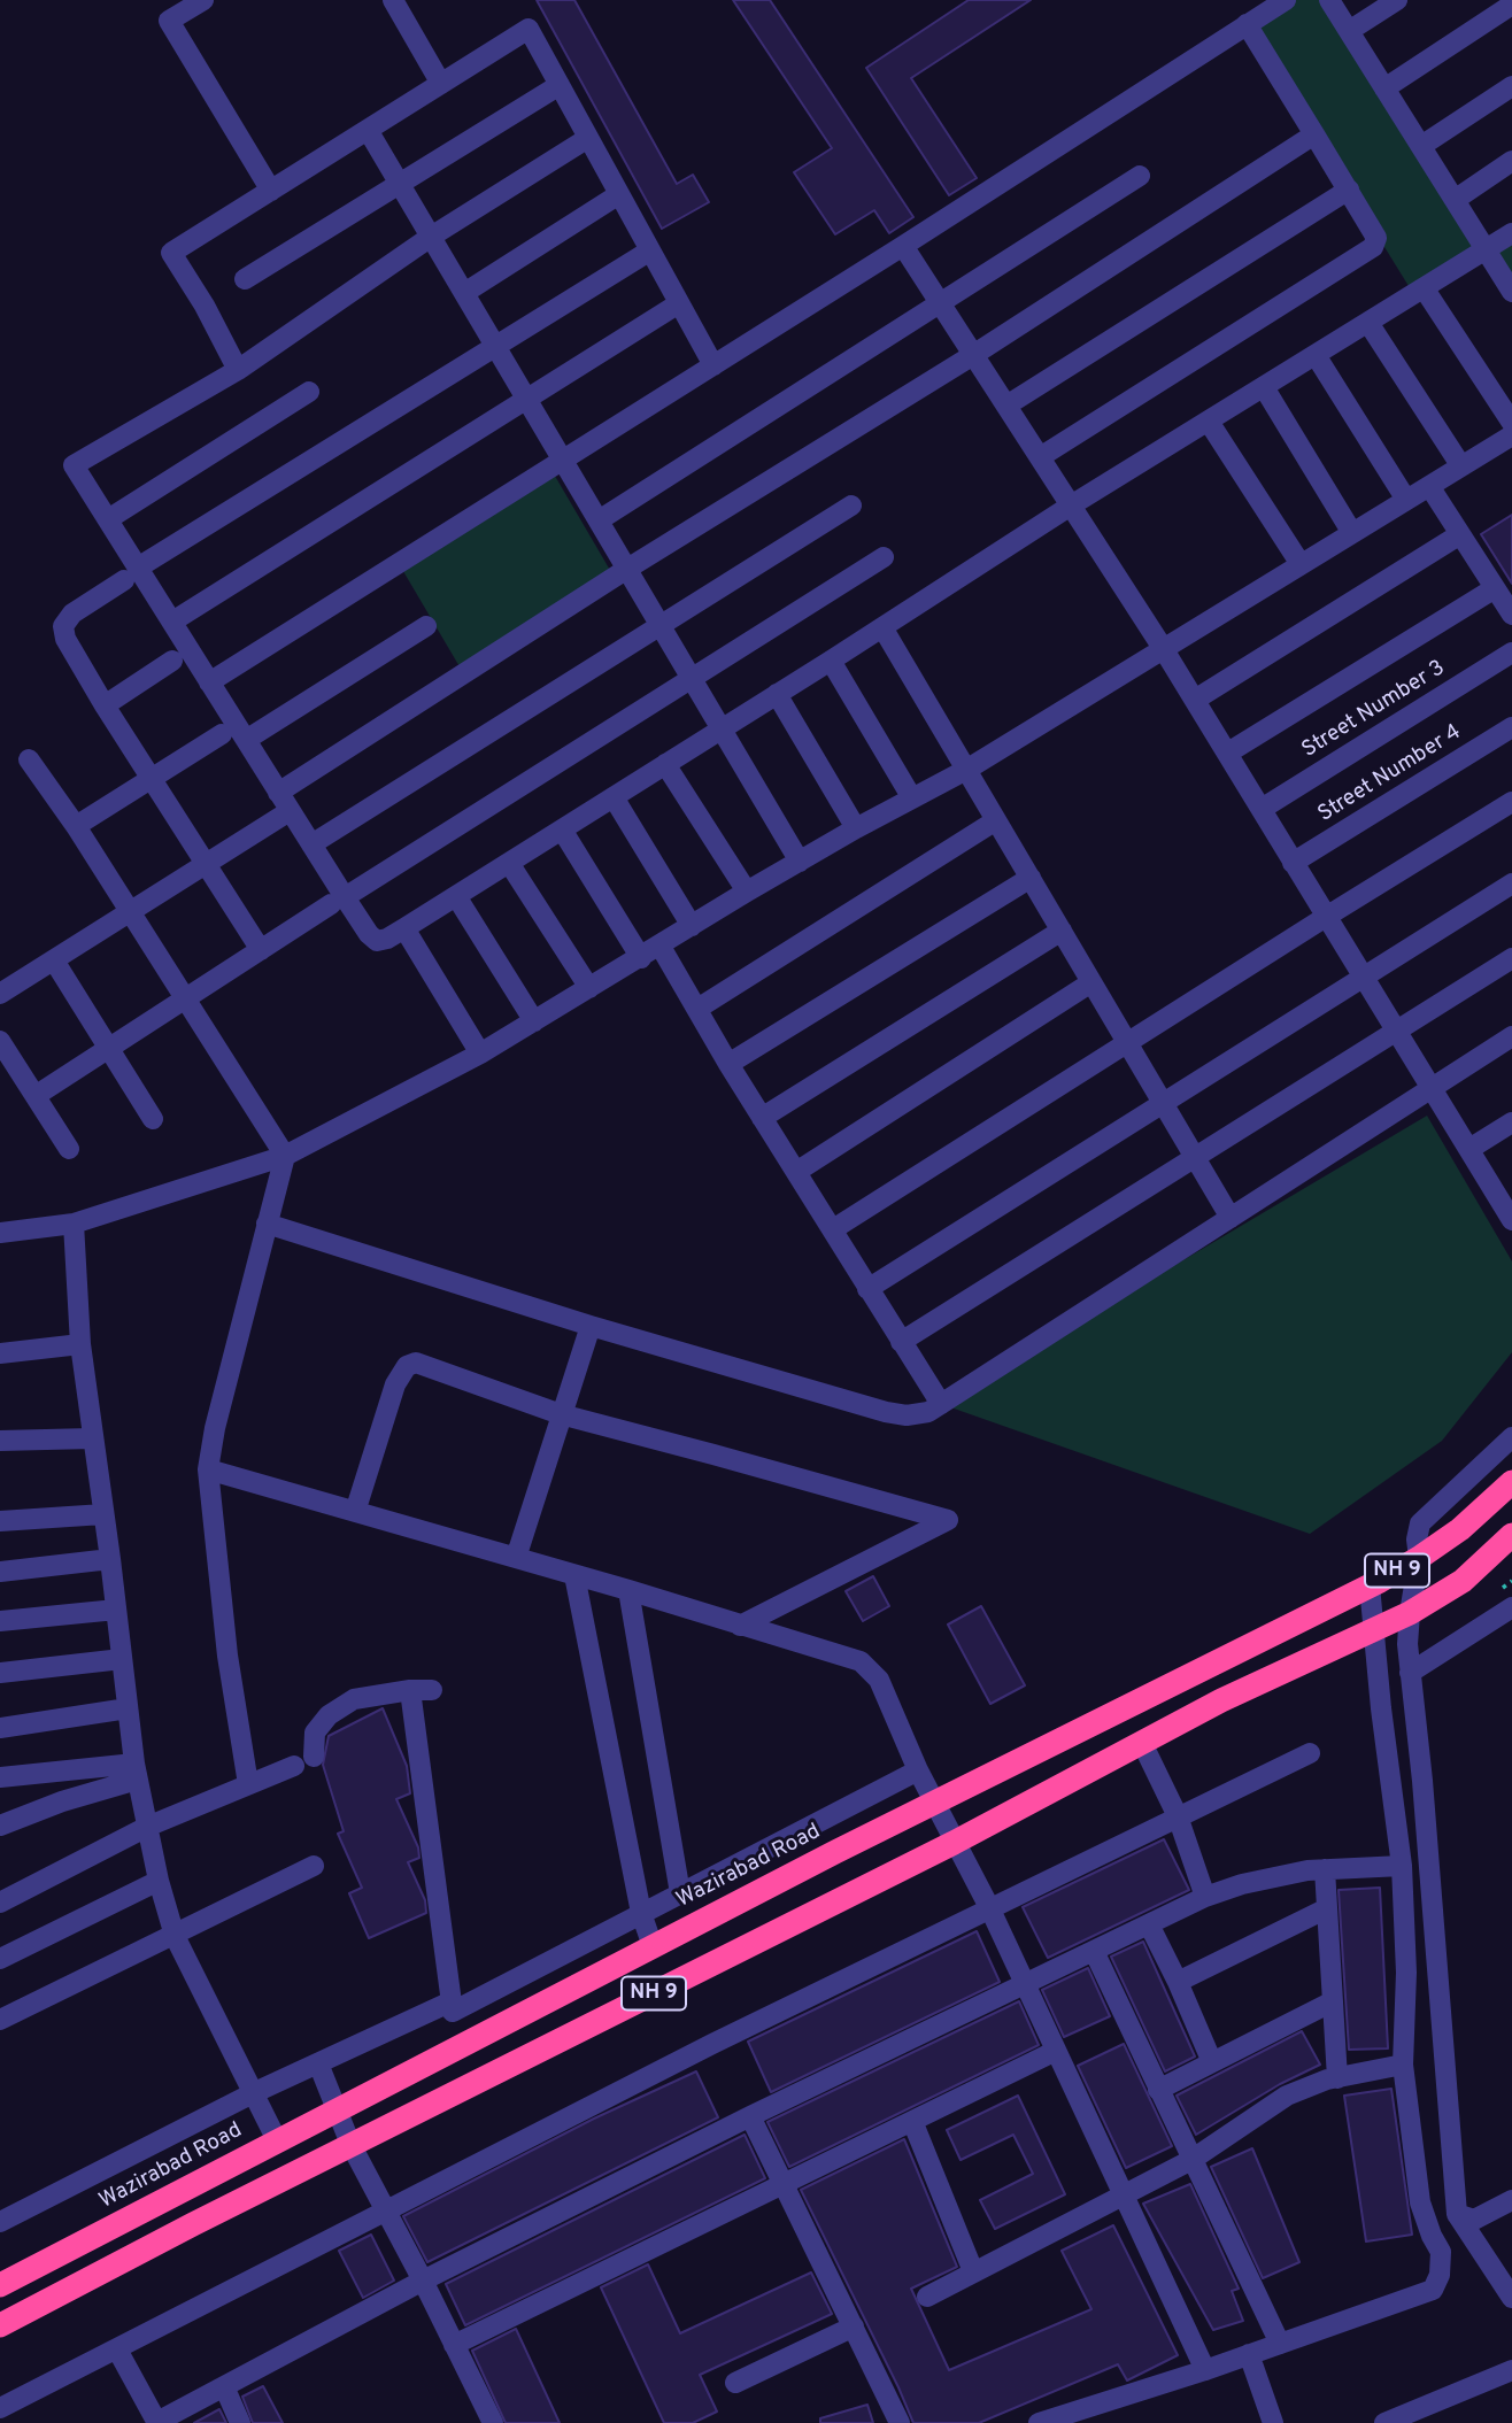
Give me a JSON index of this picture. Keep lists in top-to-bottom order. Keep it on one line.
{"streets":{"highway":["NH 9","Wazirabad Road"],"street":["Street Number 3","Street Number 4"]}}
